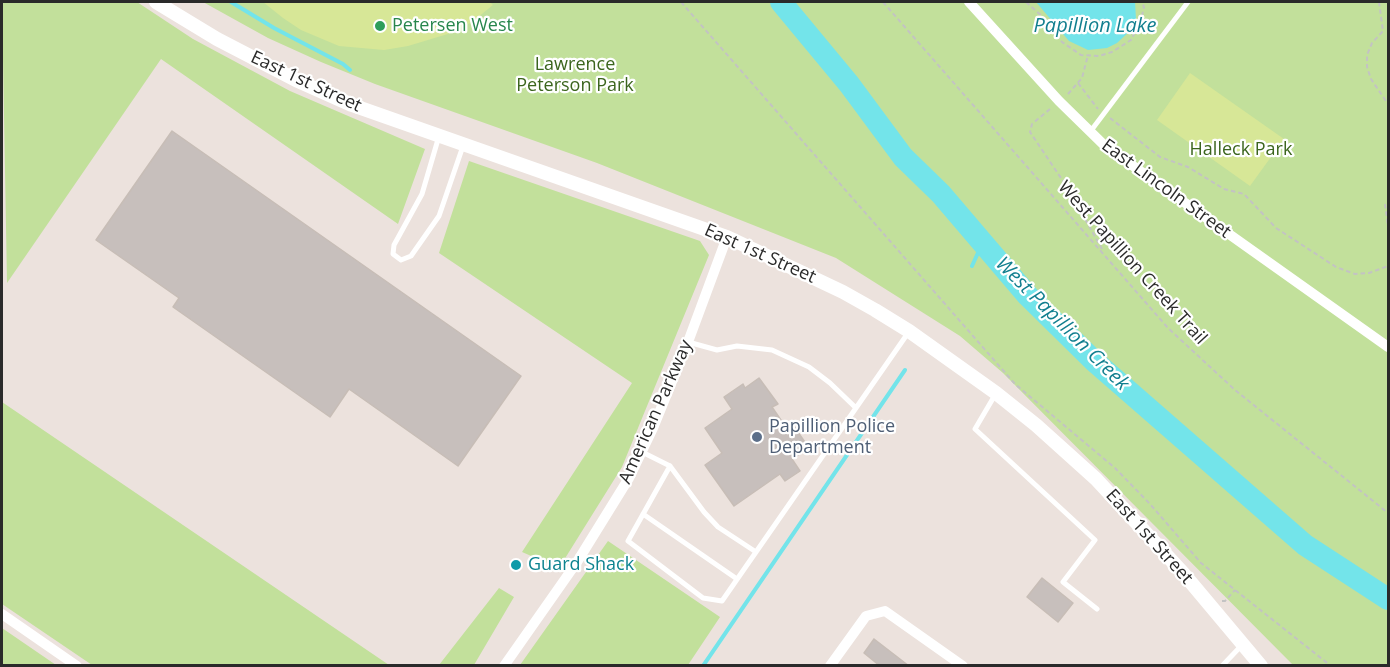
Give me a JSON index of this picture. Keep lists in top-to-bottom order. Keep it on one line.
{"streets":{"main road":["East 1st Street"],"street":["East Lincoln Street","American Parkway"],"path":["West Papillion Creek Trail"]},"crossings":[["East 1st Street","American Parkway"]],"water":["Papillion Lake","West Papillion Creek"],"parks":["Lawrence Peterson Park","Halleck Park"],"places":["Petersen West","Papillion Police Department","Guard Shack"]}
